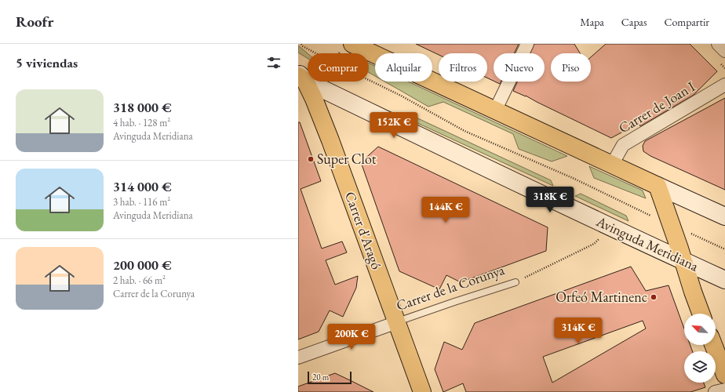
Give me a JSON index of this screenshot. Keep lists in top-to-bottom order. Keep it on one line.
{"streets":{"main road":["Carrer d'Aragó"],"street":["Carrer de Joan I","Avinguda Meridiana","Carrer de la Corunya"]},"crossings":[["Carrer d'Aragó","Avinguda Meridiana"],["Carrer d'Aragó","Carrer de la Corunya"]],"places":["Super Clot","Orfeó Martinenc"],"scale_bar":"20 m","north":"top left","page":{"header":"Roofr","nav":["Mapa","Capas","Compartir"],"heading":"5 viviendas","chip":["Comprar","Alquilar","Filtros","Nuevo","Piso"],"list":[{"name":"318 000 €","note":"4 hab. · 128 m² · Avinguda Meridiana"},{"name":"314 000 €","note":"3 hab. · 116 m² · Avinguda Meridiana"},{"name":"200 000 €","note":"2 hab. · 66 m² · Carrer de la Corunya"}],"price":["152K €","318K €","144K €","314K €","200K €"],"scale":"20 m"}}
